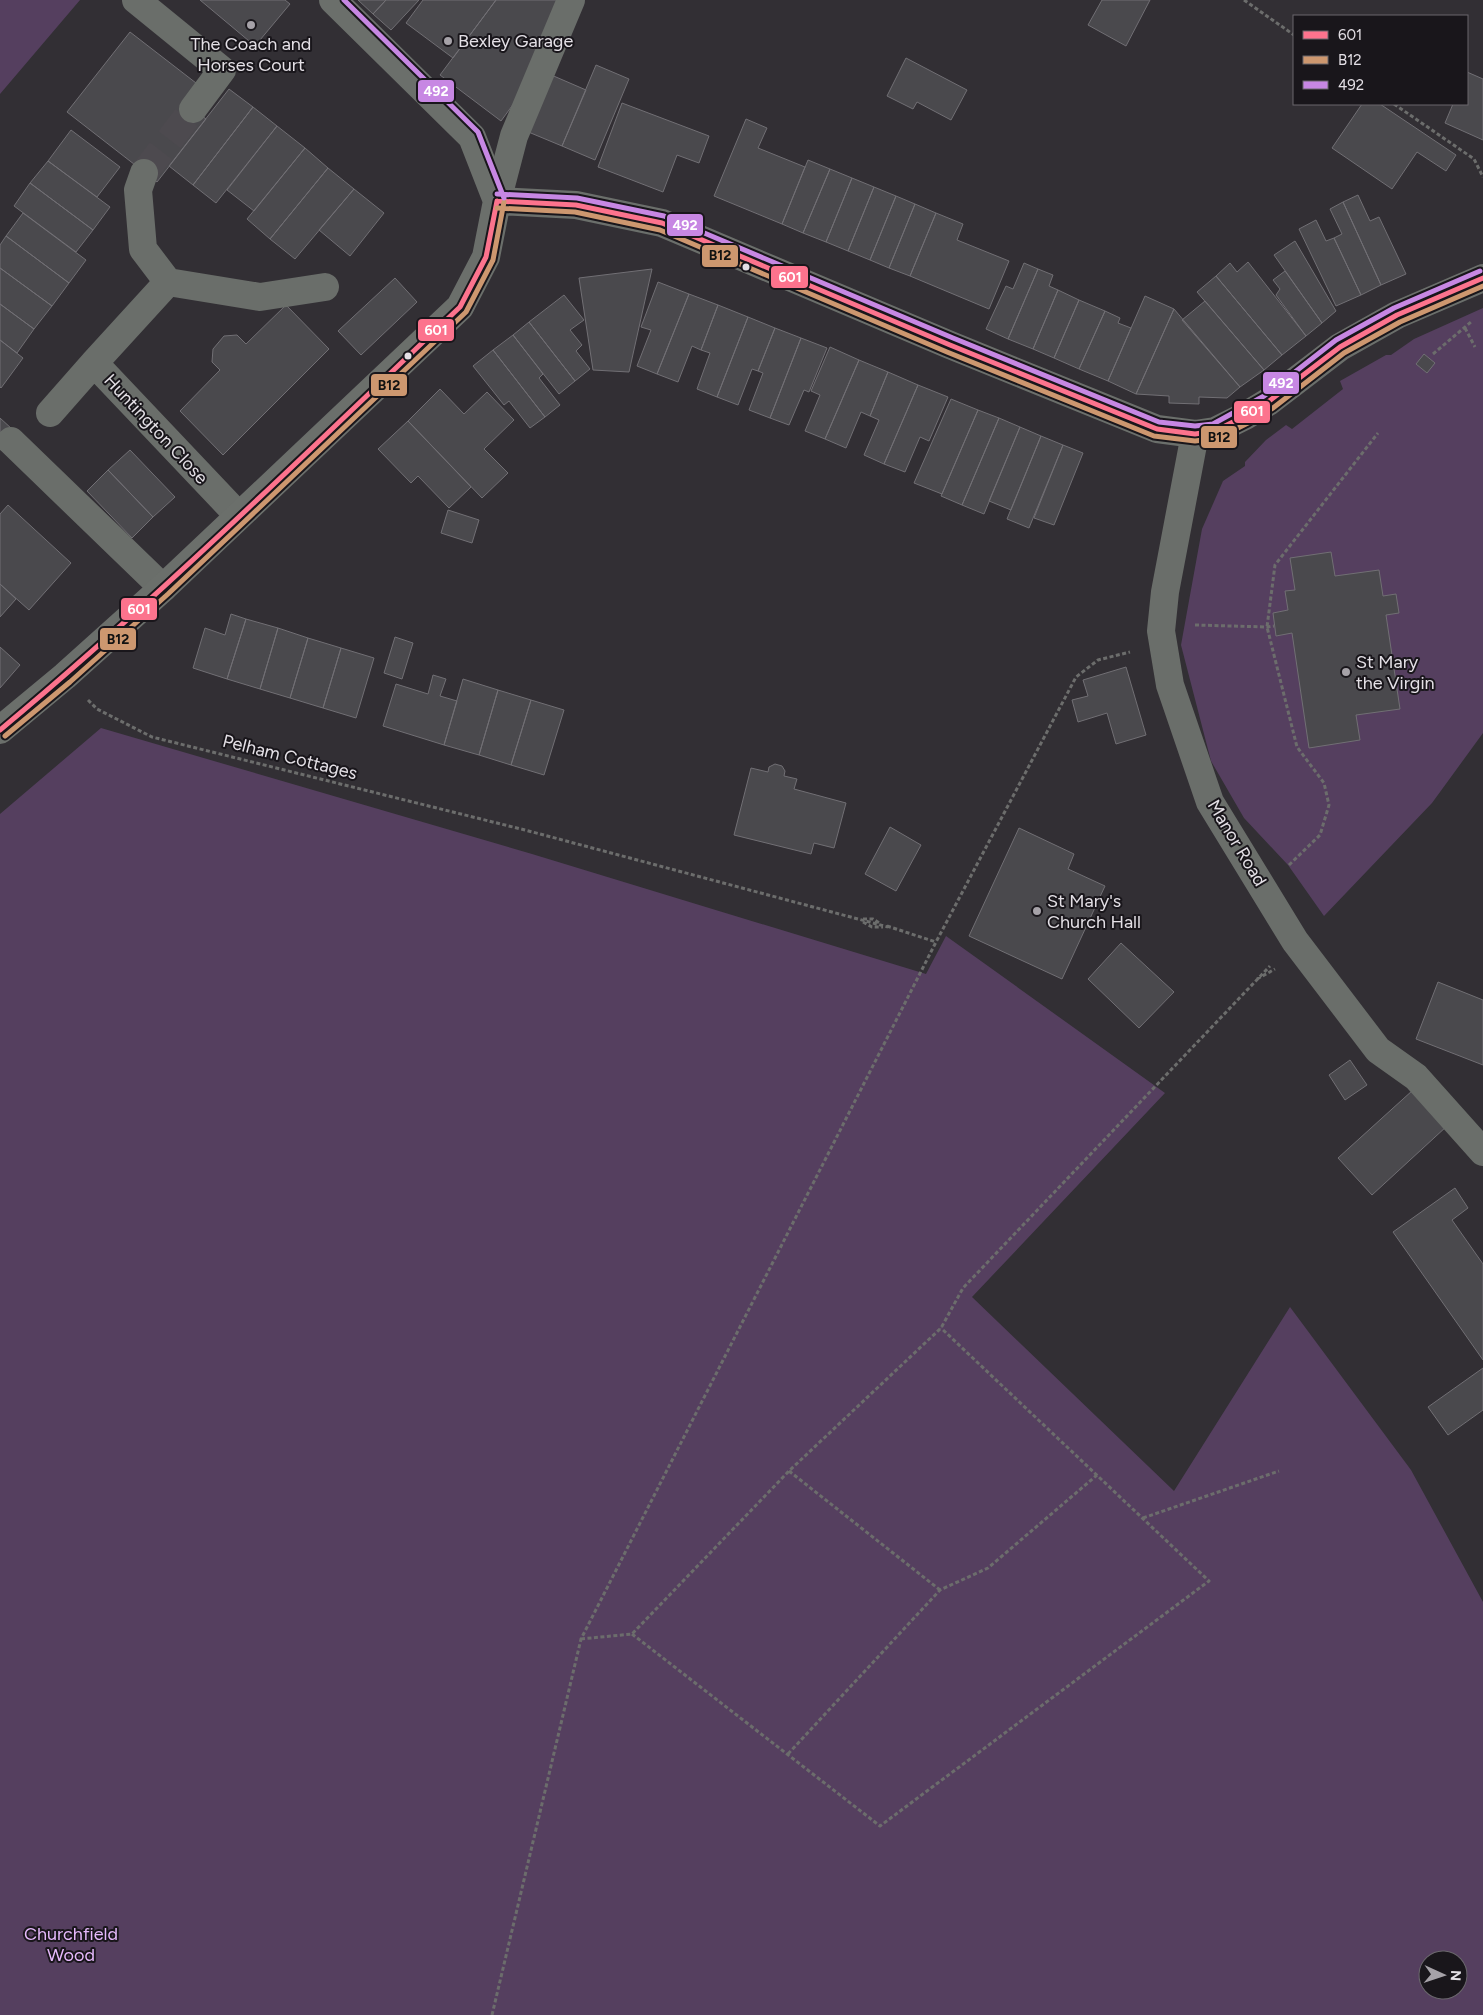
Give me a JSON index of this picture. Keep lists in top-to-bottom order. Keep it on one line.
{"streets":{"street":["Huntington Close","Manor Road"],"path":["Pelham Cottages"]},"parks":["Churchfield Wood"],"places":["The Coach and Horses Court","Bexley Garage","St Mary the Virgin","St Mary's Church Hall"],"lines":["transit line 492","transit line 601","transit line B12"],"legend":["601","B12","492"],"north":"right"}
